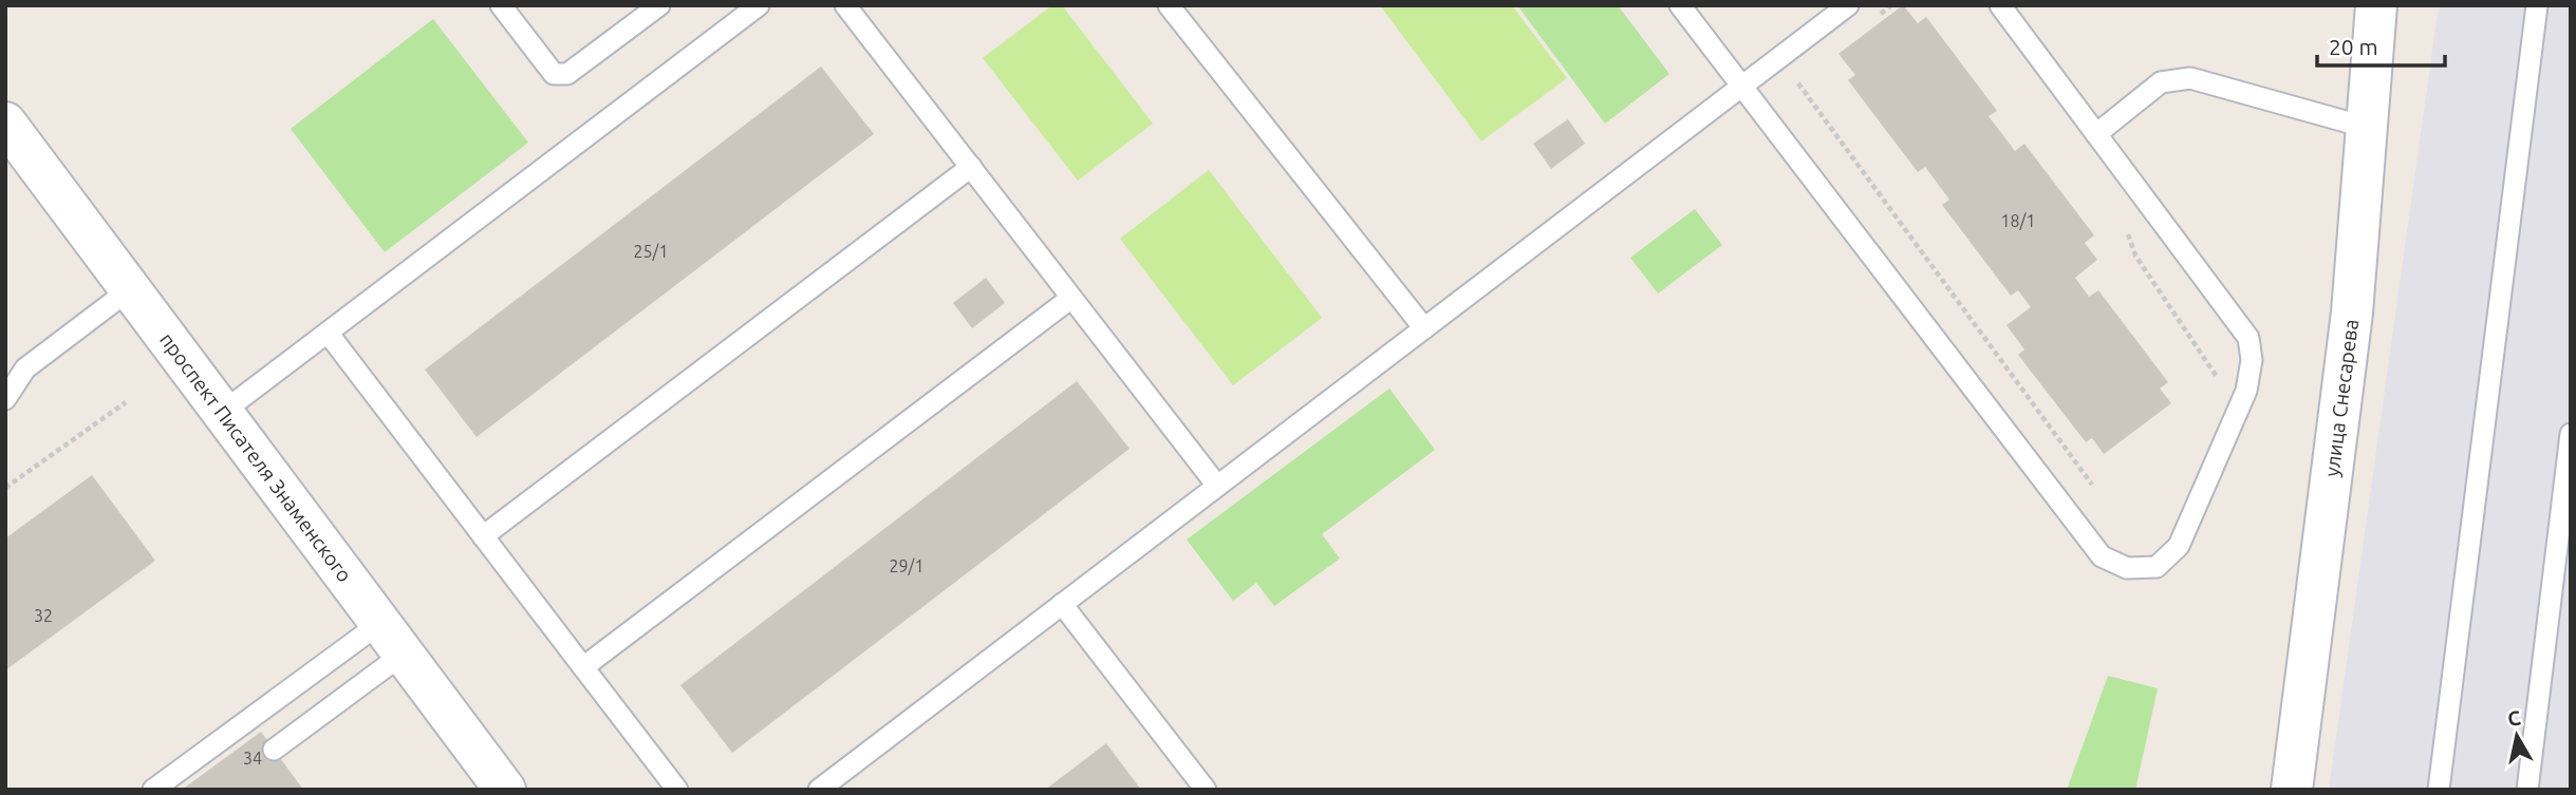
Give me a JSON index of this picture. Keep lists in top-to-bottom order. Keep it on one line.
{"streets":{"street":["улица Снесарева","проспект Писателя Знаменского"]},"house_numbers":["18/1","25/1","29/1","32","34"],"scale_bar":"20 m","north":"top"}
